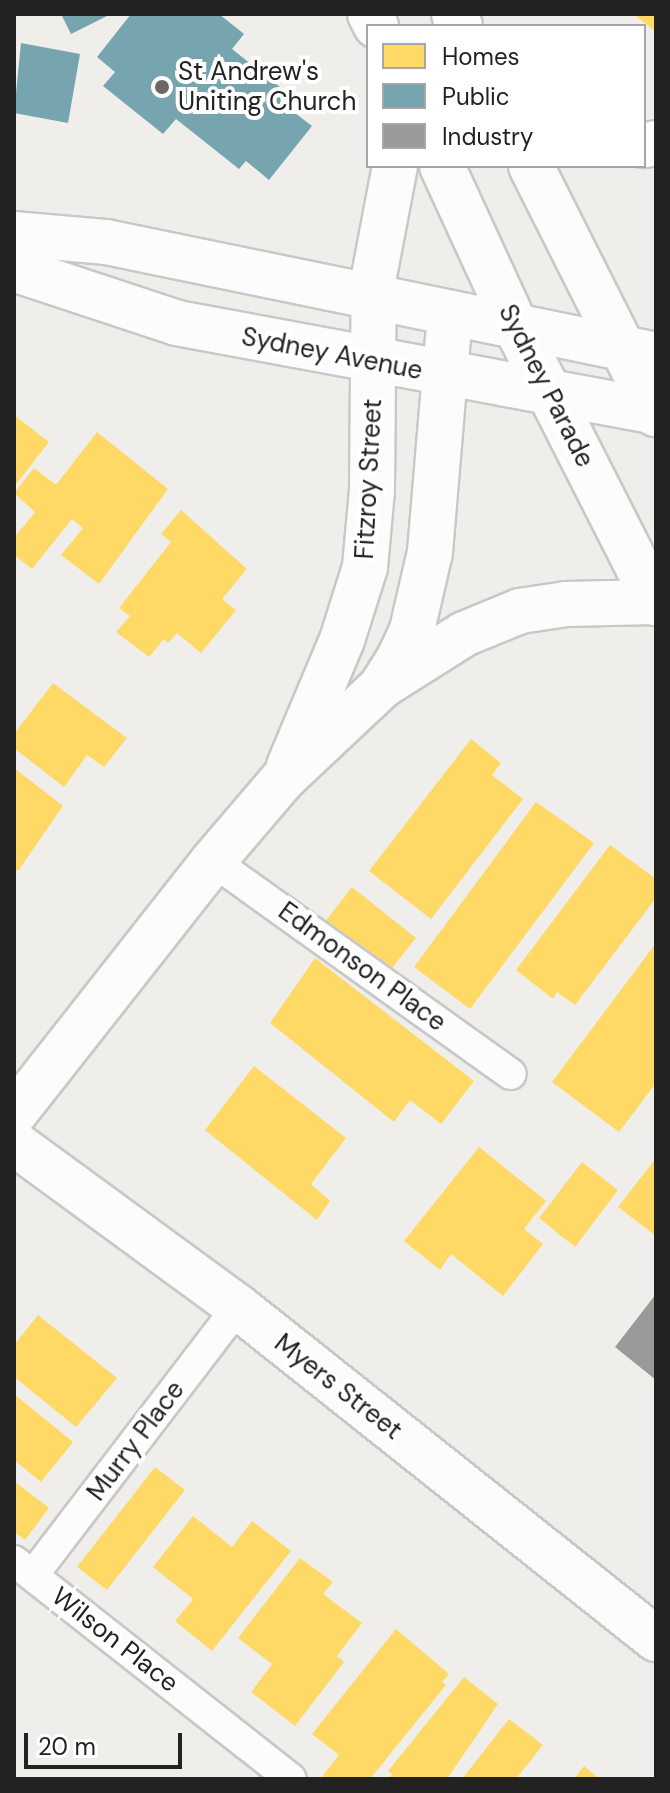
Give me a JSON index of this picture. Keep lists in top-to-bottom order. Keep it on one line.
{"streets":{"street":["Sydney Avenue","Sydney Parade","Fitzroy Street","Myers Street"],"lane":["Edmonson Place","Murry Place","Wilson Place"]},"crossings":[["Sydney Avenue","Sydney Parade"],["Sydney Avenue","Fitzroy Street"],["Sydney Parade","Fitzroy Street"],["Fitzroy Street","Edmonson Place"],["Myers Street","Murry Place"],["Murry Place","Wilson Place"]],"places":["St Andrew's Uniting Church"],"legend":["Homes","Public","Industry"],"scale_bar":"20 m"}
